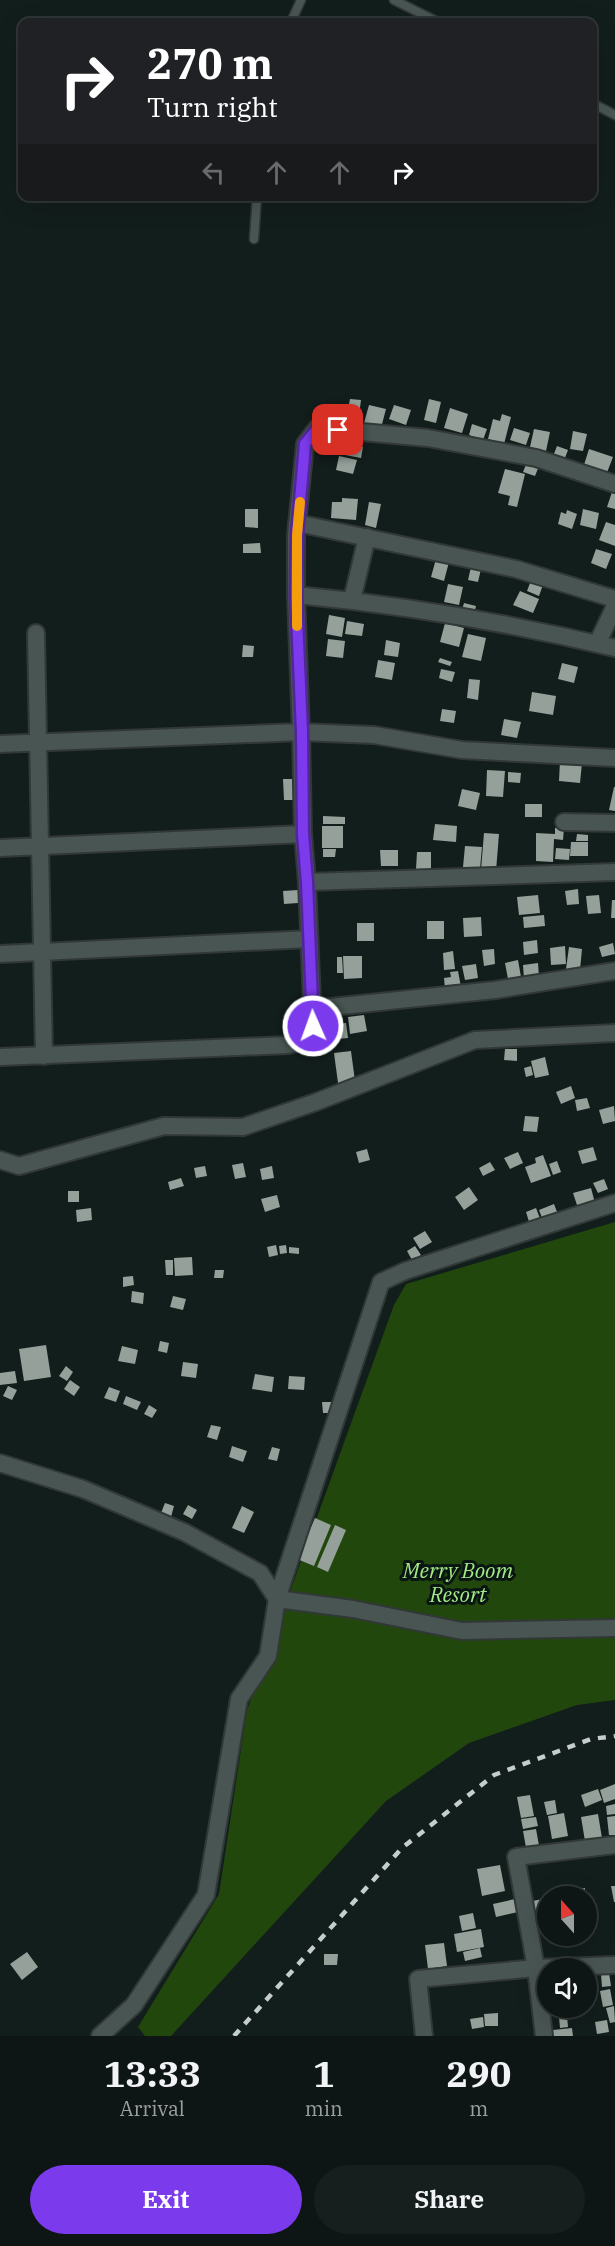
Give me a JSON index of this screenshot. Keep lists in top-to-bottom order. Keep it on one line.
{"parks":["Merry Boom Resort"],"north":"top","page":{"turn":["270 m","Turn right"],"eta":["13:33","Arrival","1","min","290","m"],"buttons":["Exit","Share"]}}
